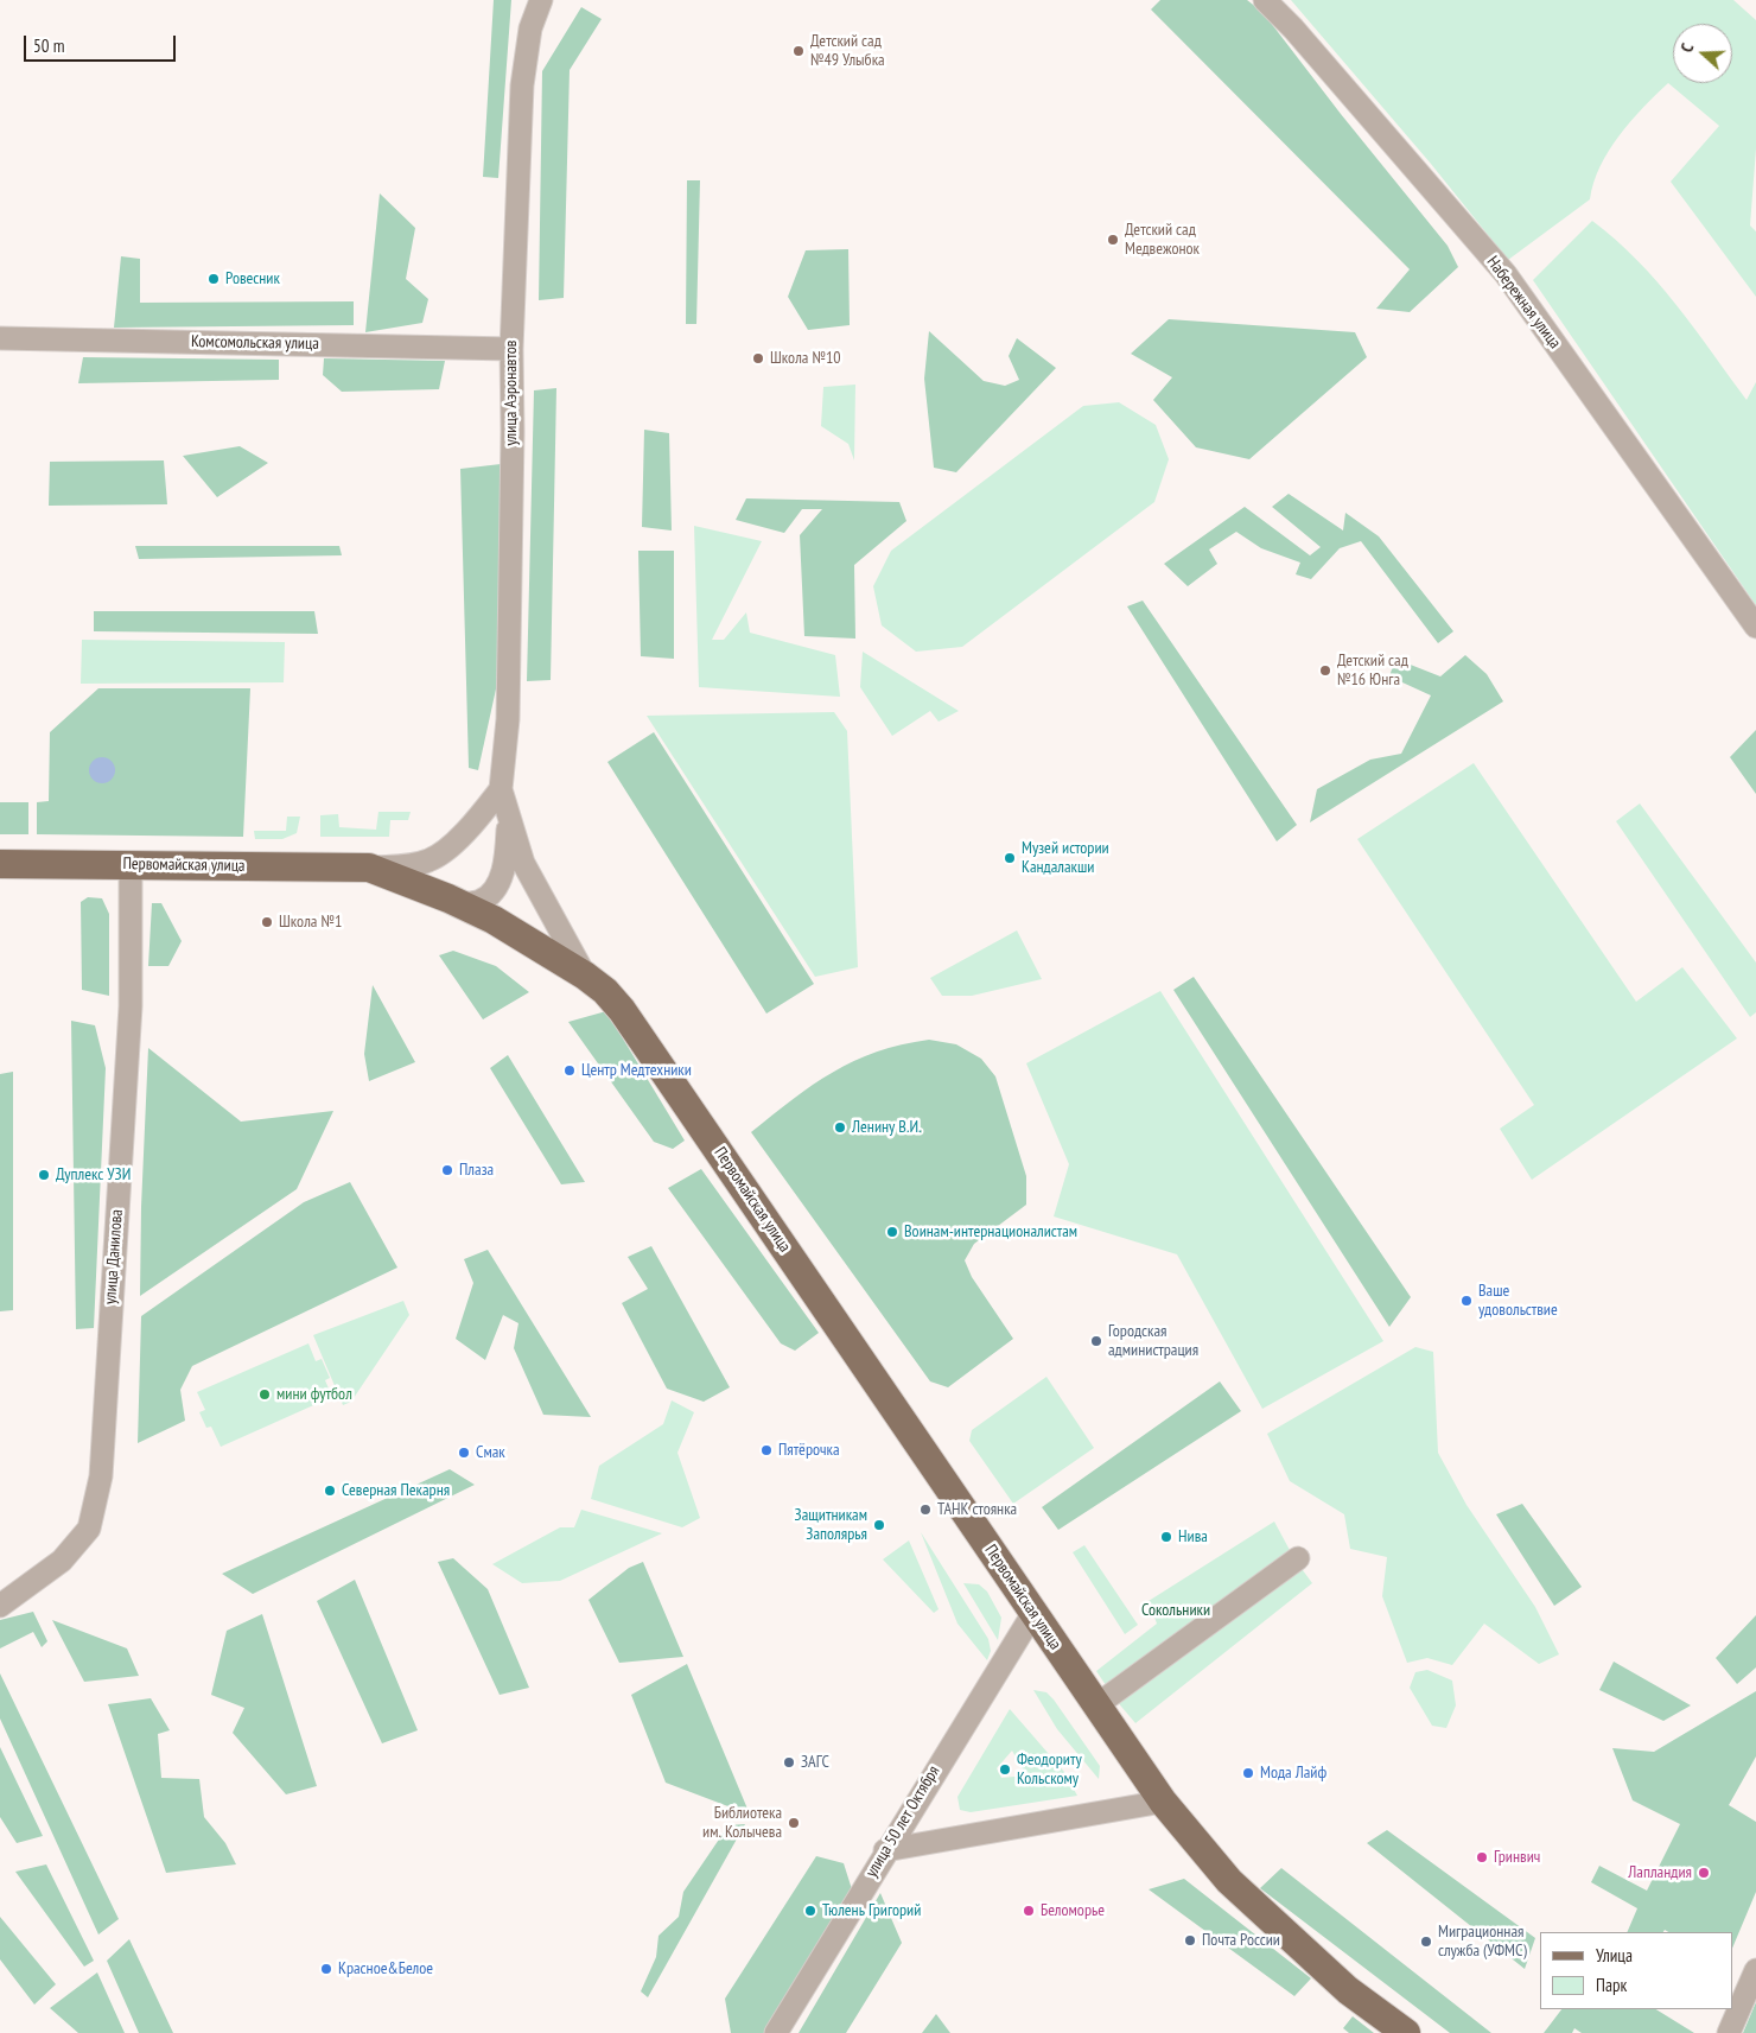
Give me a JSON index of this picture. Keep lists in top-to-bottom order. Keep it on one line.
{"streets":{"main road":["Первомайская улица"],"street":["Набережная улица","Комсомольская улица","улица Аэронавтов","улица Данилова","улица 50 лет Октября"]},"crossings":[["Комсомольская улица","улица Аэронавтов"],["улица Аэронавтов","Первомайская улица"],["Первомайская улица","улица Данилова"],["Первомайская улица","улица 50 лет Октября"]],"parks":["Сокольники"],"places":["Детский сад №49 Улыбка","Детский сад Медвежонок","Ровесник","Школа №10","Детский сад №16 Юнга","Музей истории Кандалакши","Школа №1","Центр Медтехники","Ленину В.И.","Плаза","Дуплекс УЗИ","Воинам-интернационалистам","Ваше удовольствие","Городская администрация","мини футбол","Пятёрочка","Смак","Северная Пекарня","ТАНК стоянка","Защитникам Заполярья","Нива","ЗАГС","Феодориту Кольскому","Мода Лайф","Библиотека им. Колычева","Гринвич","Лапландия","Тюлень Григорий","Беломорье","Почта России","Миграционная служба (УФМС)","Красное&Белое"],"legend":["Улица","Парк"],"scale_bar":"50 m","north":"left"}
